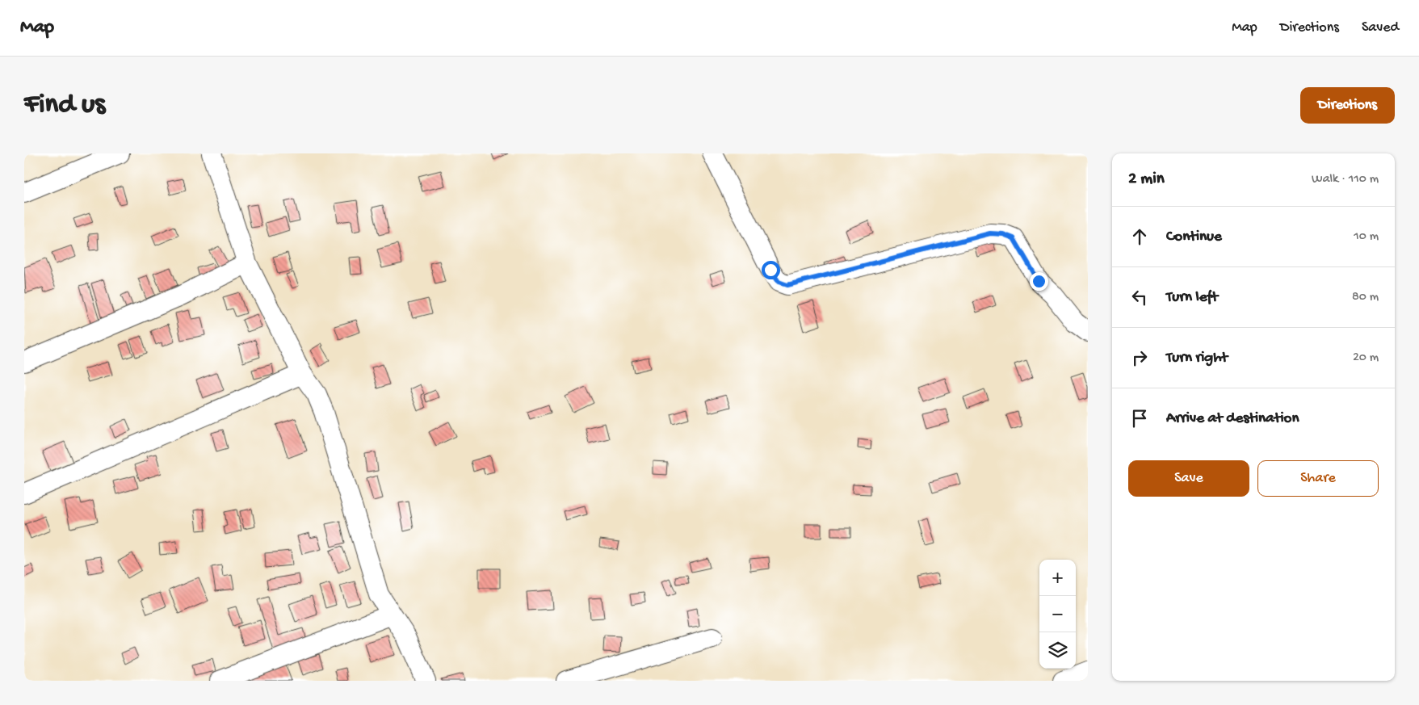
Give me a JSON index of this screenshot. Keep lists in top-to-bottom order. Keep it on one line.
{"page":{"header":"Map","nav":["Map","Directions","Saved"],"buttons":["Directions",["Save","Share"]],"title":"Find us","heading":["2 min","Walk · 110 m"],"list":[["Continue","10 m"],["Turn left","80 m"],["Turn right","20 m"],"Arrive at destination"],"map_buttons":["+","−"]}}
